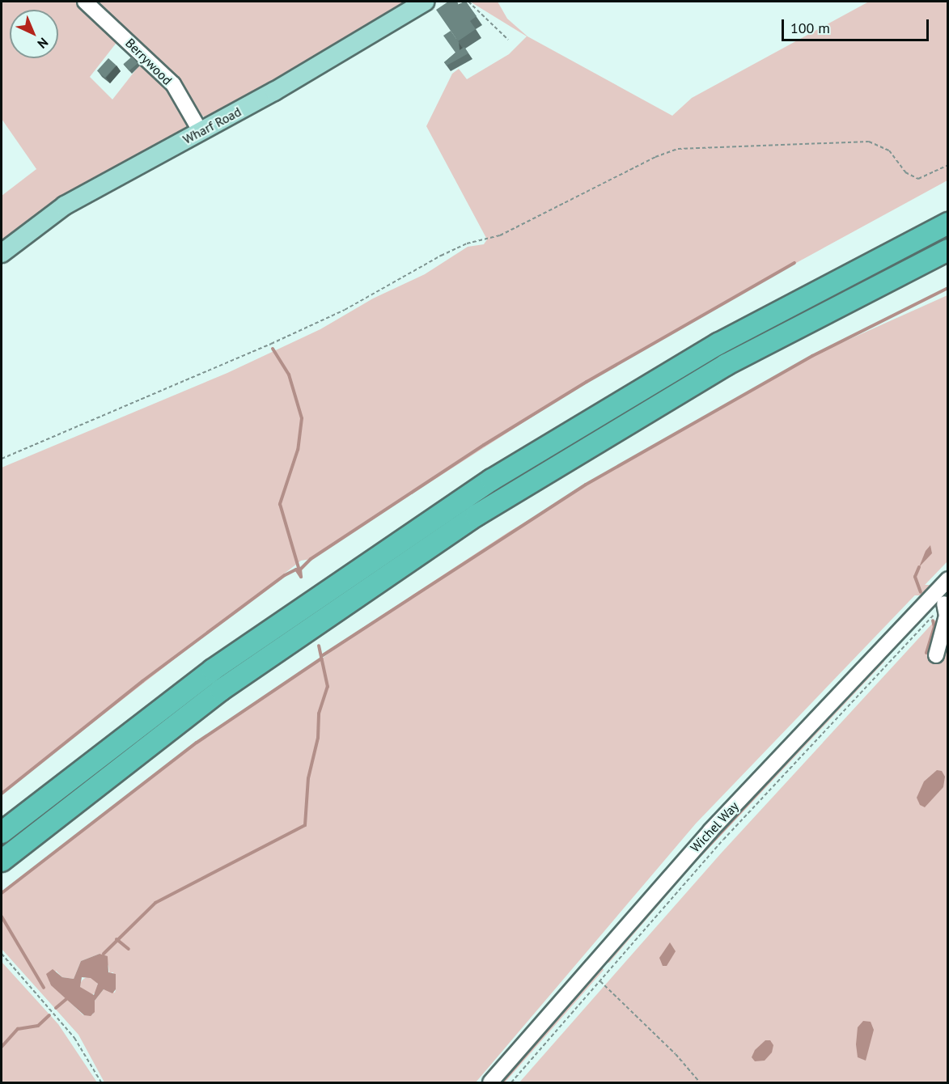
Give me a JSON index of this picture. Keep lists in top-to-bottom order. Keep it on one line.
{"streets":{"main road":["Wharf Road"],"street":["Berrywood","Wichel Way"]},"crossings":[["Berrywood","Wharf Road"]],"scale_bar":"100 m","north":"bottom right"}
